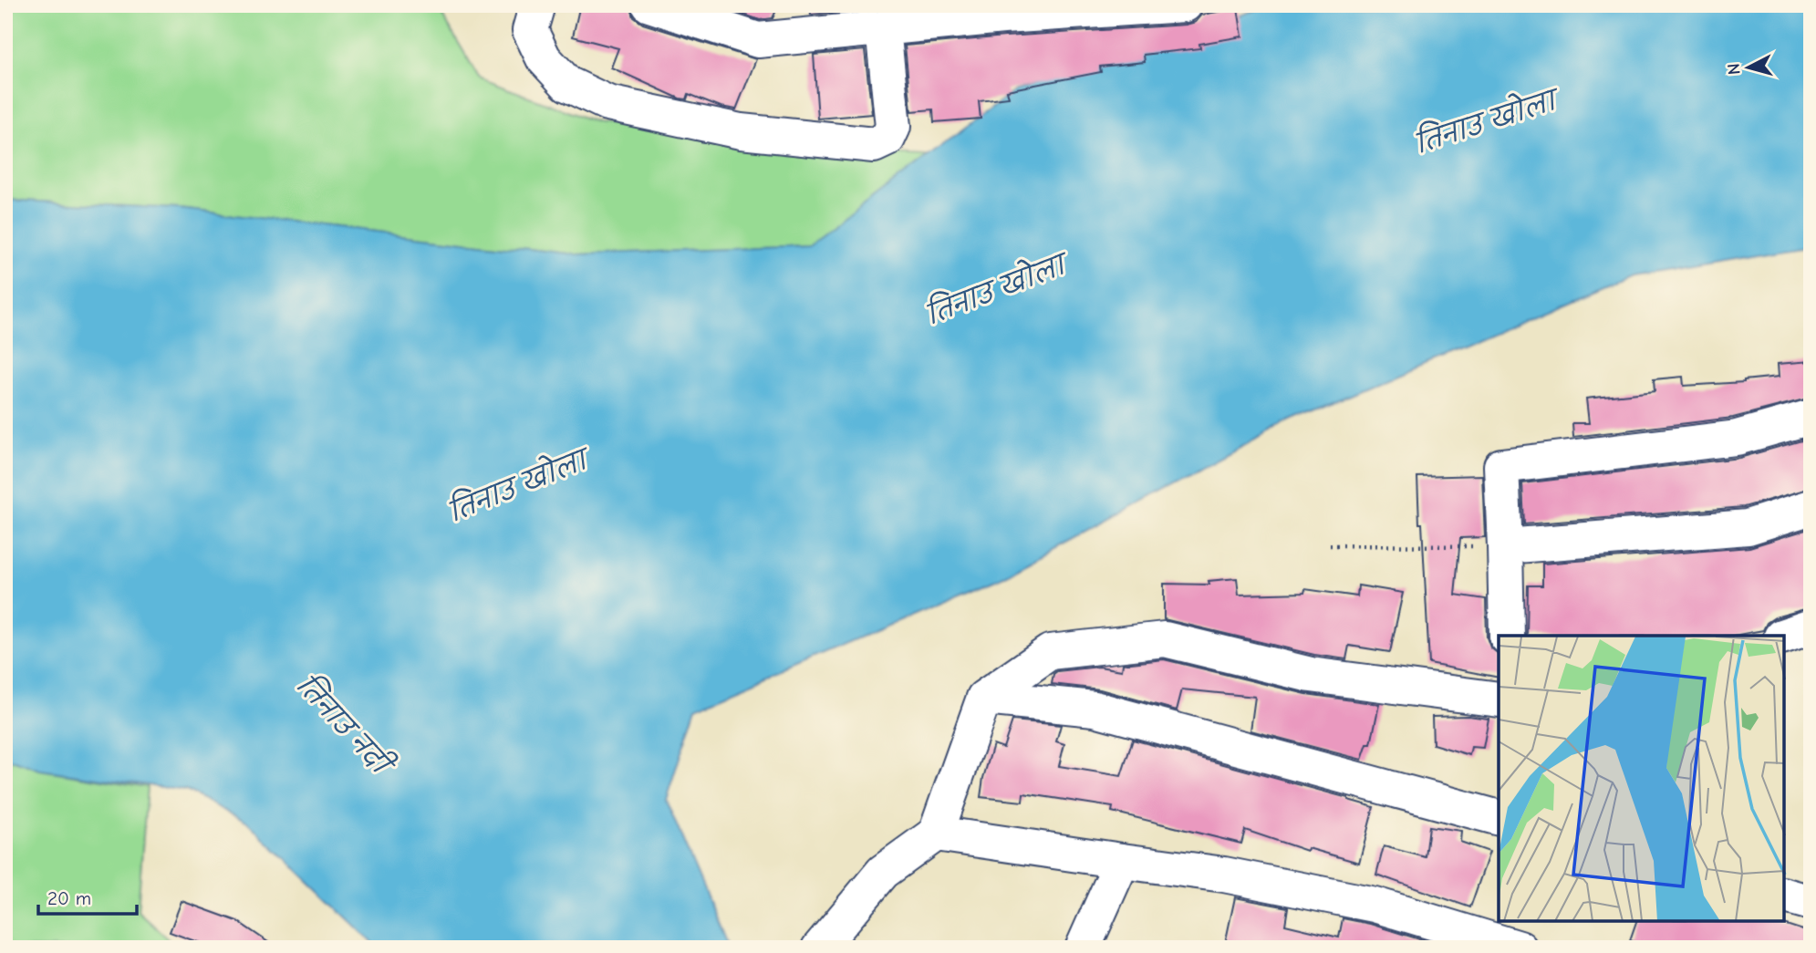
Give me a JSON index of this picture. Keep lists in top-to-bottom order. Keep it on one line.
{"water":["तिनाउ खोला","तिनाउ नदी"],"scale_bar":"20 m","north":"left"}
